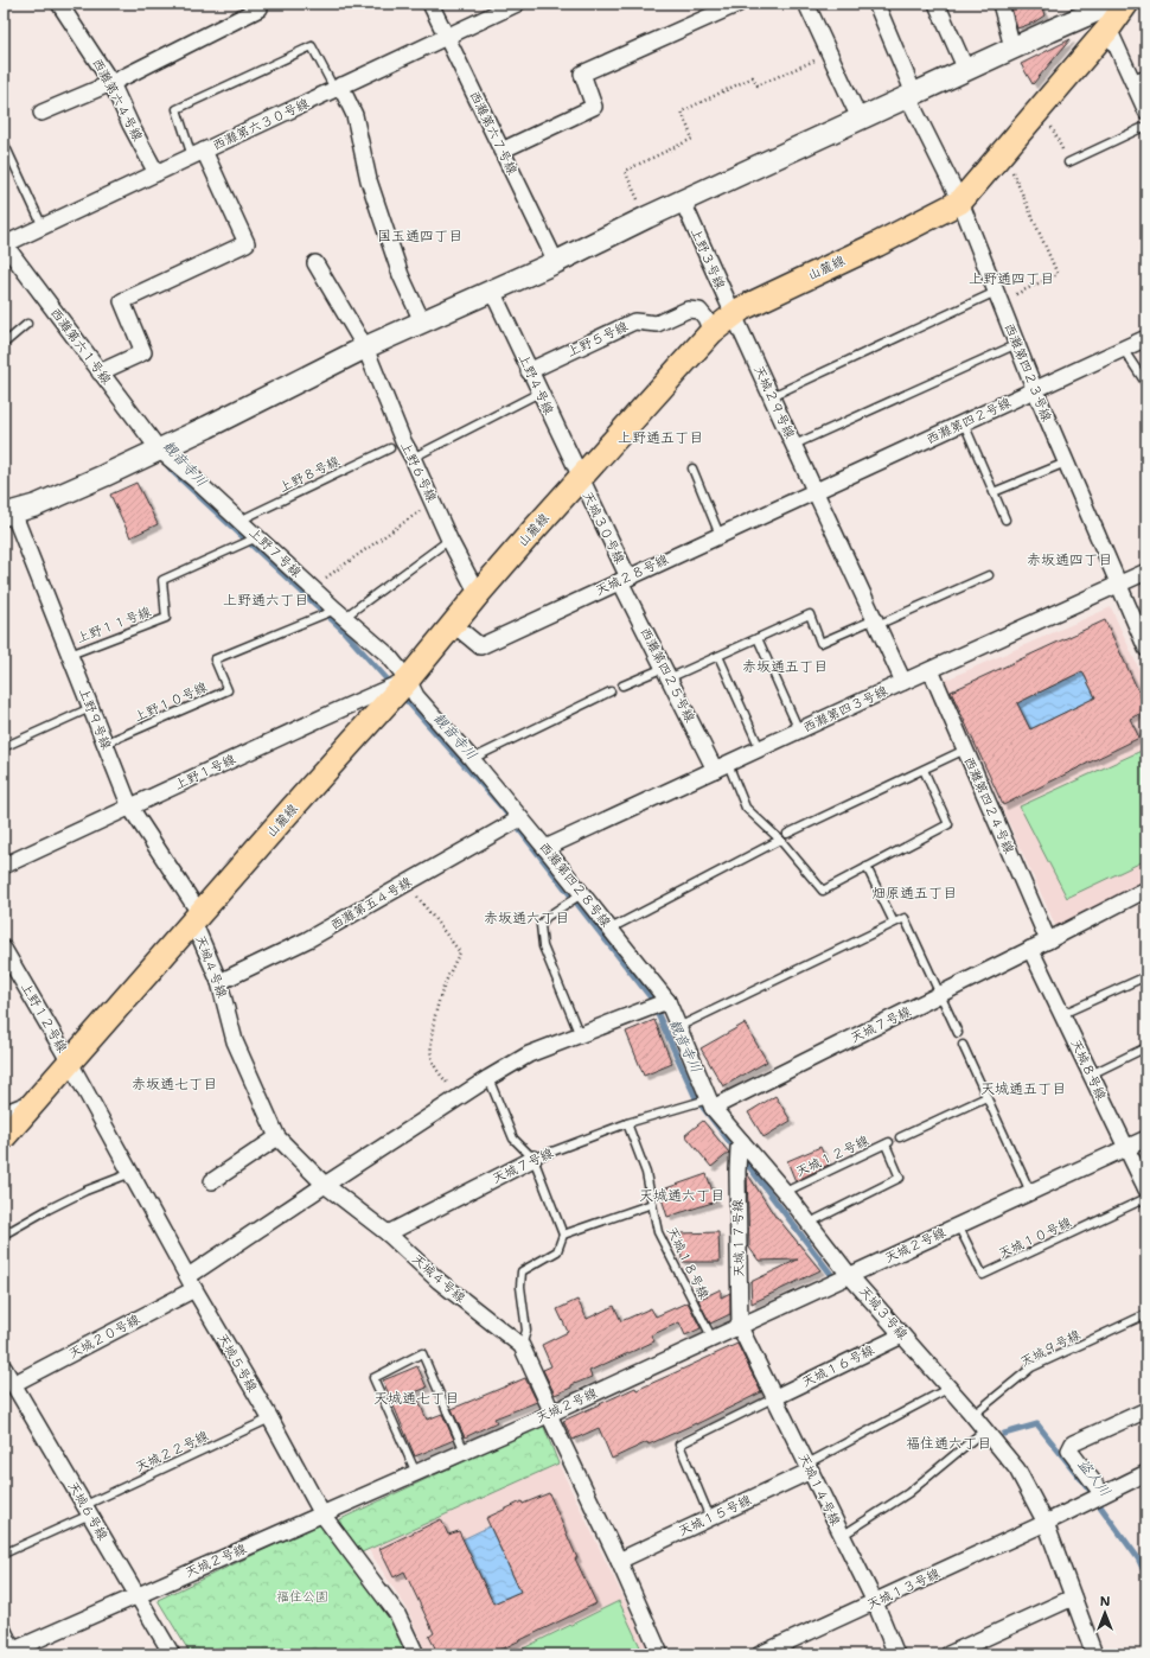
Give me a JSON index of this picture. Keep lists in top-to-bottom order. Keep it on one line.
{"streets":{"main road":["山麓線"],"street":["西灘第六４号線","西灘第六３０号線","西灘第六７号線","上野３号線","上野５号線","西灘第六１号線","西灘第四２３号線","上野４号線","天城２９号線","西灘第四２号線","上野６号線","天城３０号線","上野７号線","天城２８号線","西灘第四２５号線","西灘第四３号線","上野９号線","上野１号線","西灘第四２４号線","西灘第四２８号線","西灘第五４号線","天城４号線","上野１２号線","天城７号線","天城８号線","天城１７号線","天城２号線","天城３号線","天城２０号線","天城５号線","天城１６号線","天城１４号線","天城６号線","天城１５号線","天城１３号線"],"lane":["上野８号線","上野１１号線","上野１０号線","天城１２号線","天城１０号線","天城１８号線","天城９号線","天城２２号線"]},"crossings":[["西灘第六４号線","西灘第六３０号線"],["西灘第六３０号線","西灘第六７号線"],["西灘第六３０号線","西灘第六１号線"],["上野３号線","山麓線"],["上野３号線","天城２９号線"],["山麓線","上野５号線"],["山麓線","西灘第四２３号線"],["山麓線","上野４号線"],["山麓線","天城２９号線"],["山麓線","上野６号線"],["山麓線","天城３０号線"],["山麓線","上野７号線"],["山麓線","天城２８号線"],["山麓線","上野９号線"],["山麓線","上野１号線"],["山麓線","西灘第四２８号線"],["山麓線","天城４号線"],["山麓線","上野１２号線"],["山麓線","天城５号線"],["上野５号線","上野４号線"],["西灘第六１号線","上野７号線"],["西灘第四２３号線","西灘第四２号線"],["西灘第四２３号線","西灘第四３号線"],["上野４号線","天城３０号線"],["天城２９号線","西灘第四２号線"],["天城２９号線","天城２８号線"],["西灘第四２号線","天城２８号線"],["上野６号線","上野１０号線"],["上野８号線","上野７号線"],["天城３０号線","天城２８号線"],["天城３０号線","西灘第四２５号線"],["上野７号線","上野１１号線"],["上野７号線","上野１０号線"],["上野７号線","上野１号線"],["上野７号線","西灘第四２８号線"],["天城２８号線","西灘第四２５号線"],["上野１１号線","上野９号線"],["西灘第四２５号線","西灘第四３号線"],["上野１０号線","上野９号線"],["西灘第四３号線","西灘第四２４号線"],["西灘第四３号線","西灘第四２８号線"],["上野９号線","上野１号線"],["上野９号線","天城４号線"],["上野１号線","西灘第四２８号線"],["西灘第四２４号線","天城７号線"],["西灘第四２８号線","西灘第五４号線"],["西灘第四２８号線","天城７号線"],["西灘第四２８号線","天城３号線"],["西灘第四２８号線","天城２０号線"],["西灘第五４号線","天城４号線"],["天城４号線","天城７号線"],["天城４号線","天城２号線"],["天城４号線","天城２０号線"],["天城４号線","天城１５号線"],["上野１２号線","天城５号線"],["天城７号線","天城８号線"],["天城７号線","天城１８号線"],["天城７号線","天城３号線"],["天城８号線","天城２号線"],["天城１２号線","天城３号線"],["天城１７号線","天城２号線"],["天城１７号線","天城３号線"],["天城１７号線","天城１４号線"],["天城１０号線","天城２号線"],["天城２号線","天城１８号線"],["天城２号線","天城３号線"],["天城２号線","天城５号線"],["天城２号線","天城１４号線"],["天城２号線","天城６号線"],["天城３号線","天城９号線"],["天城３号線","天城１６号線"],["天城３号線","天城１５号線"],["天城３号線","天城１３号線"],["天城２０号線","天城５号線"],["天城２０号線","天城６号線"],["天城５号線","天城２２号線"],["天城１６号線","天城１４号線"],["天城２２号線","天城６号線"],["天城１４号線","天城１５号線"],["天城１４号線","天城１３号線"]],"districts":["国玉通四丁目","上野通四丁目","上野通五丁目","赤坂通四丁目","上野通六丁目","赤坂通五丁目","畑原通五丁目","赤坂通六丁目","赤坂通七丁目","天城通五丁目","天城通六丁目","天城通七丁目","福住通六丁目"],"water":["観音寺川","盗人川"],"parks":["福住公園"],"north":"top"}
